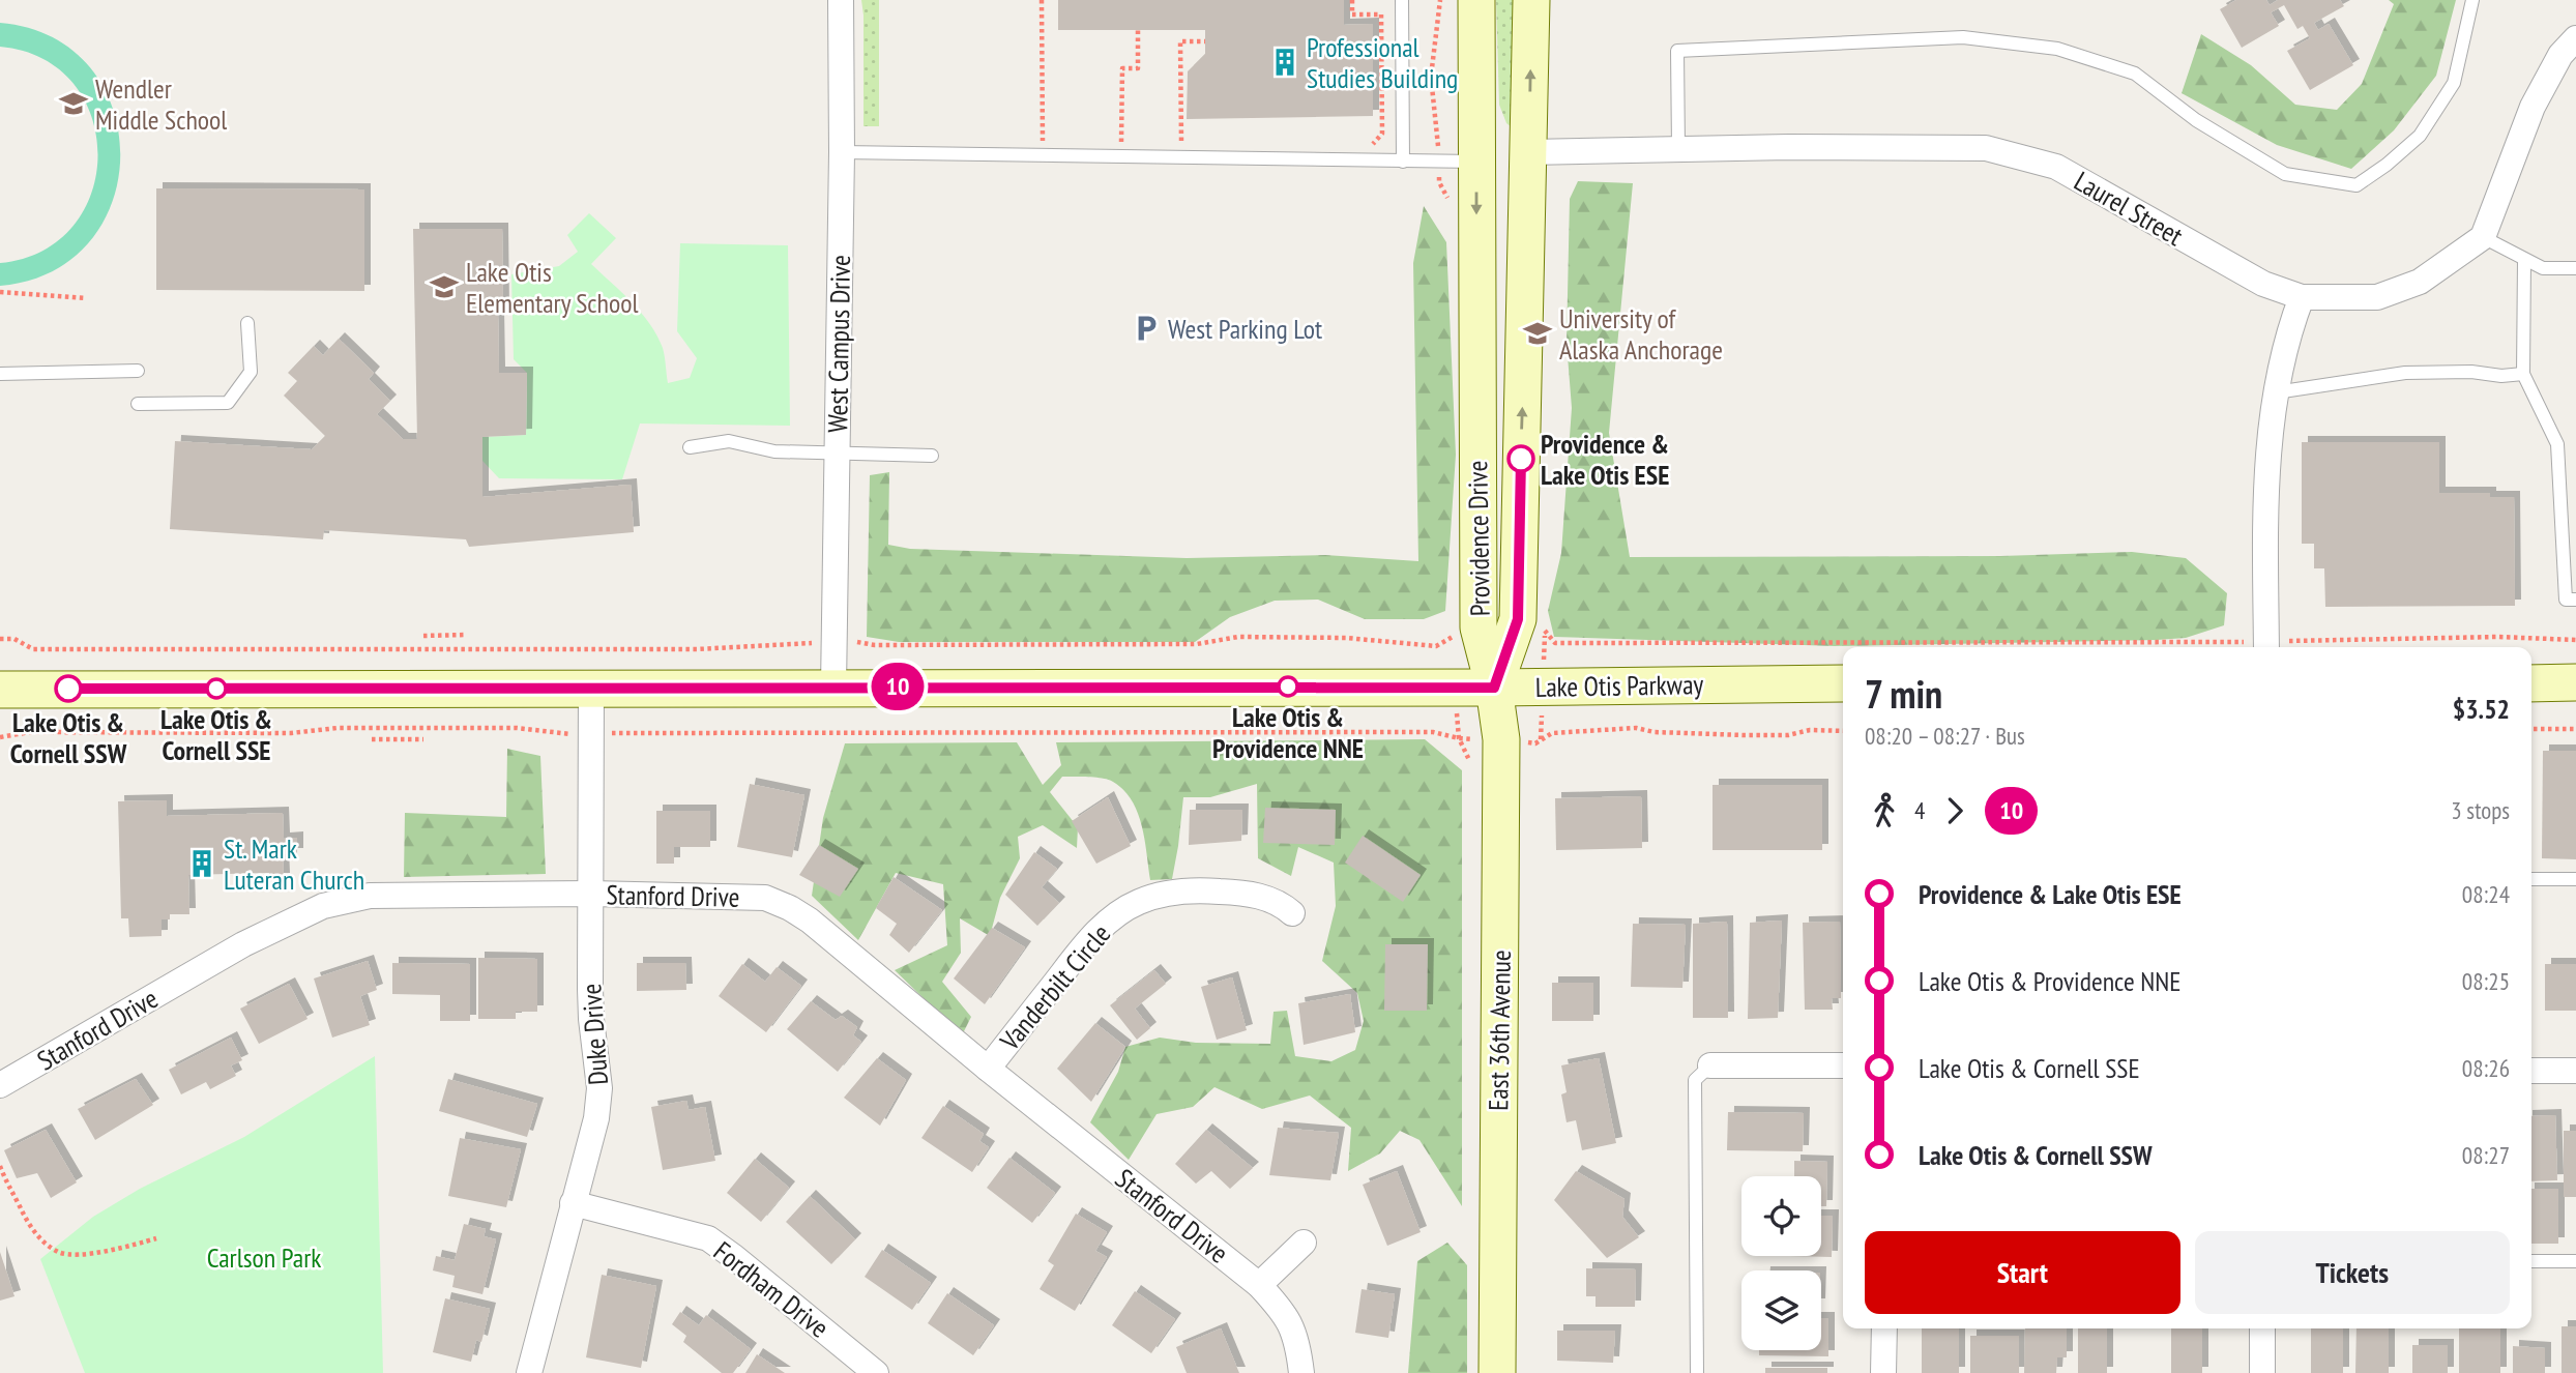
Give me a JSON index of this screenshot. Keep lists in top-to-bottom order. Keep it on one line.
{"streets":{"main road":["Providence Drive","Lake Otis Parkway","East 36th Avenue"],"street":["Laurel Street","West Campus Drive","Stanford Drive","Vanderbilt Circle","Duke Drive","Fordham Drive"]},"crossings":[["Laurel Street","Providence Drive"],["West Campus Drive","Lake Otis Parkway"],["Providence Drive","Lake Otis Parkway"],["Providence Drive","East 36th Avenue"],["Lake Otis Parkway","East 36th Avenue"],["Lake Otis Parkway","Duke Drive"],["Stanford Drive","Vanderbilt Circle"],["Stanford Drive","Duke Drive"],["Duke Drive","Fordham Drive"]],"parks":["Carlson Park"],"places":{"building":["Professional Studies Building","St. Mark Luteran Church"],"school or university":["Wendler Middle School","Lake Otis Elementary School","University of Alaska Anchorage"],"parking":["West Parking Lot"],"other":["Providence & Lake Otis ESE","Lake Otis & Providence NNE","Lake Otis & Cornell SSW","Lake Otis & Cornell SSE"]},"lines":["bus line 10"],"page":{"on_map":"10","heading":["7 min","08:20 – 08:27 · Bus","$3.52"],"legs":["4","10","3 stops"],"list":[{"name":"Providence & Lake Otis ESE","value":"08:24"},{"name":"Lake Otis & Providence NNE","value":"08:25"},{"name":"Lake Otis & Cornell SSE","value":"08:26"},{"name":"Lake Otis & Cornell SSW","value":"08:27"}],"buttons":["Start","Tickets"]}}
